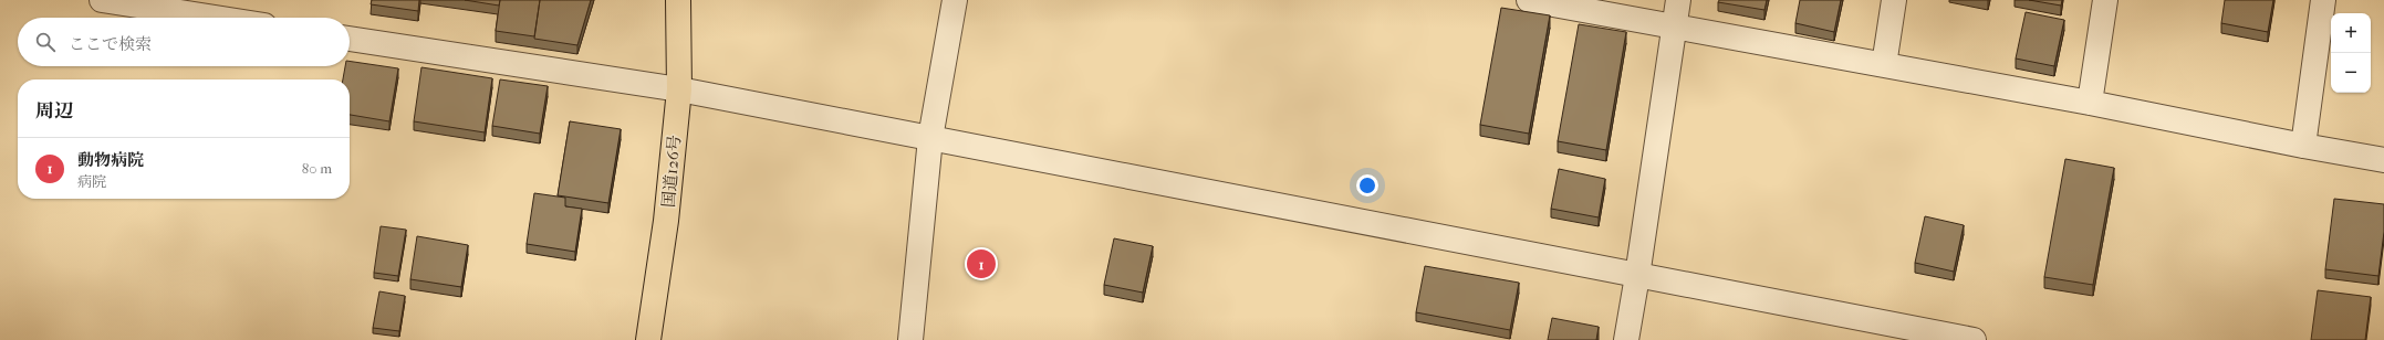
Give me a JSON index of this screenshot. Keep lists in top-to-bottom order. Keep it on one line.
{"streets":{"highway":["国道126号"]},"page":{"map_buttons":["+","−"],"search":"ここで検索","heading":"周辺","list":[{"mark":"1","name":"動物病院","note":"病院","value":"80 m"}],"pins":"1"}}
